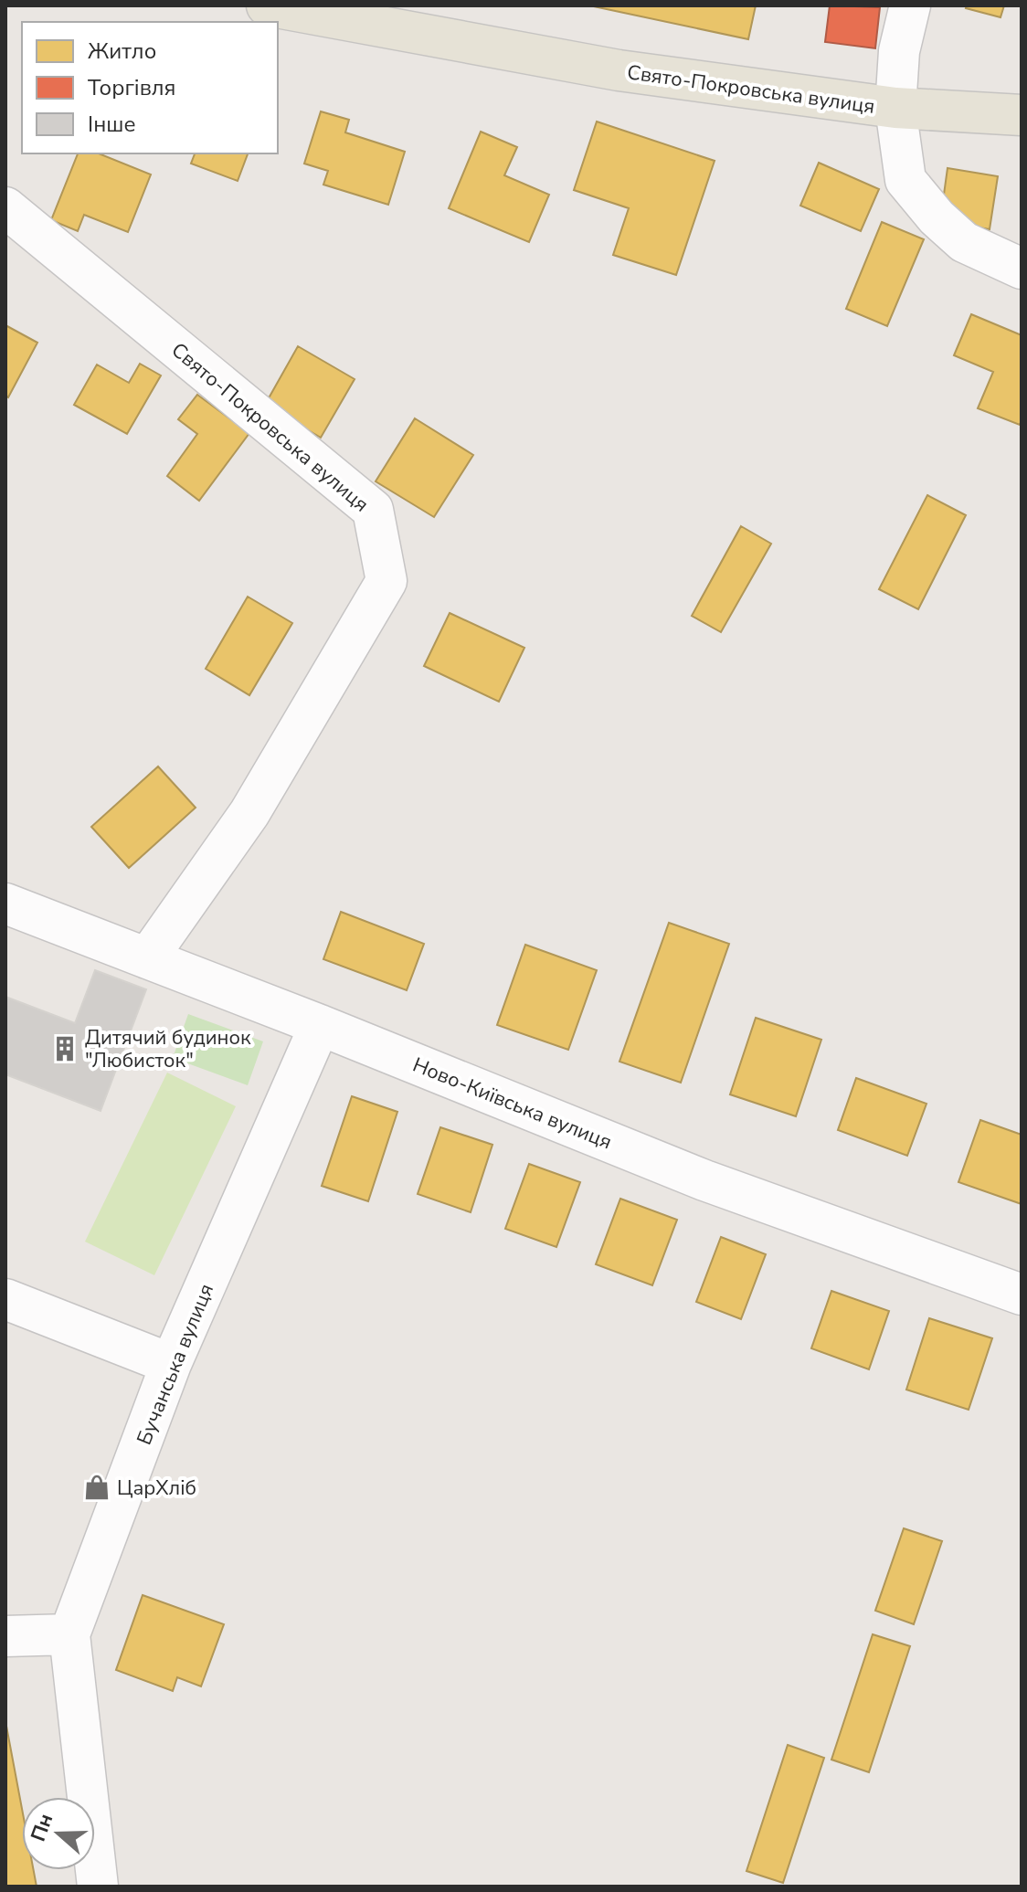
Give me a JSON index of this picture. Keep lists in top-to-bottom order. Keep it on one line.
{"streets":{"main road":["Свято-Покровська вулиця"],"street":["Ново-Київська вулиця","Бучанська вулиця"]},"crossings":[["Свято-Покровська вулиця","Ново-Київська вулиця"],["Ново-Київська вулиця","Бучанська вулиця"]],"places":{"building":["Дитячий будинок \"Любисток\""],"shop":["ЦарХліб"]},"legend":["Житло","Торгівля","Інше"],"north":"left"}
